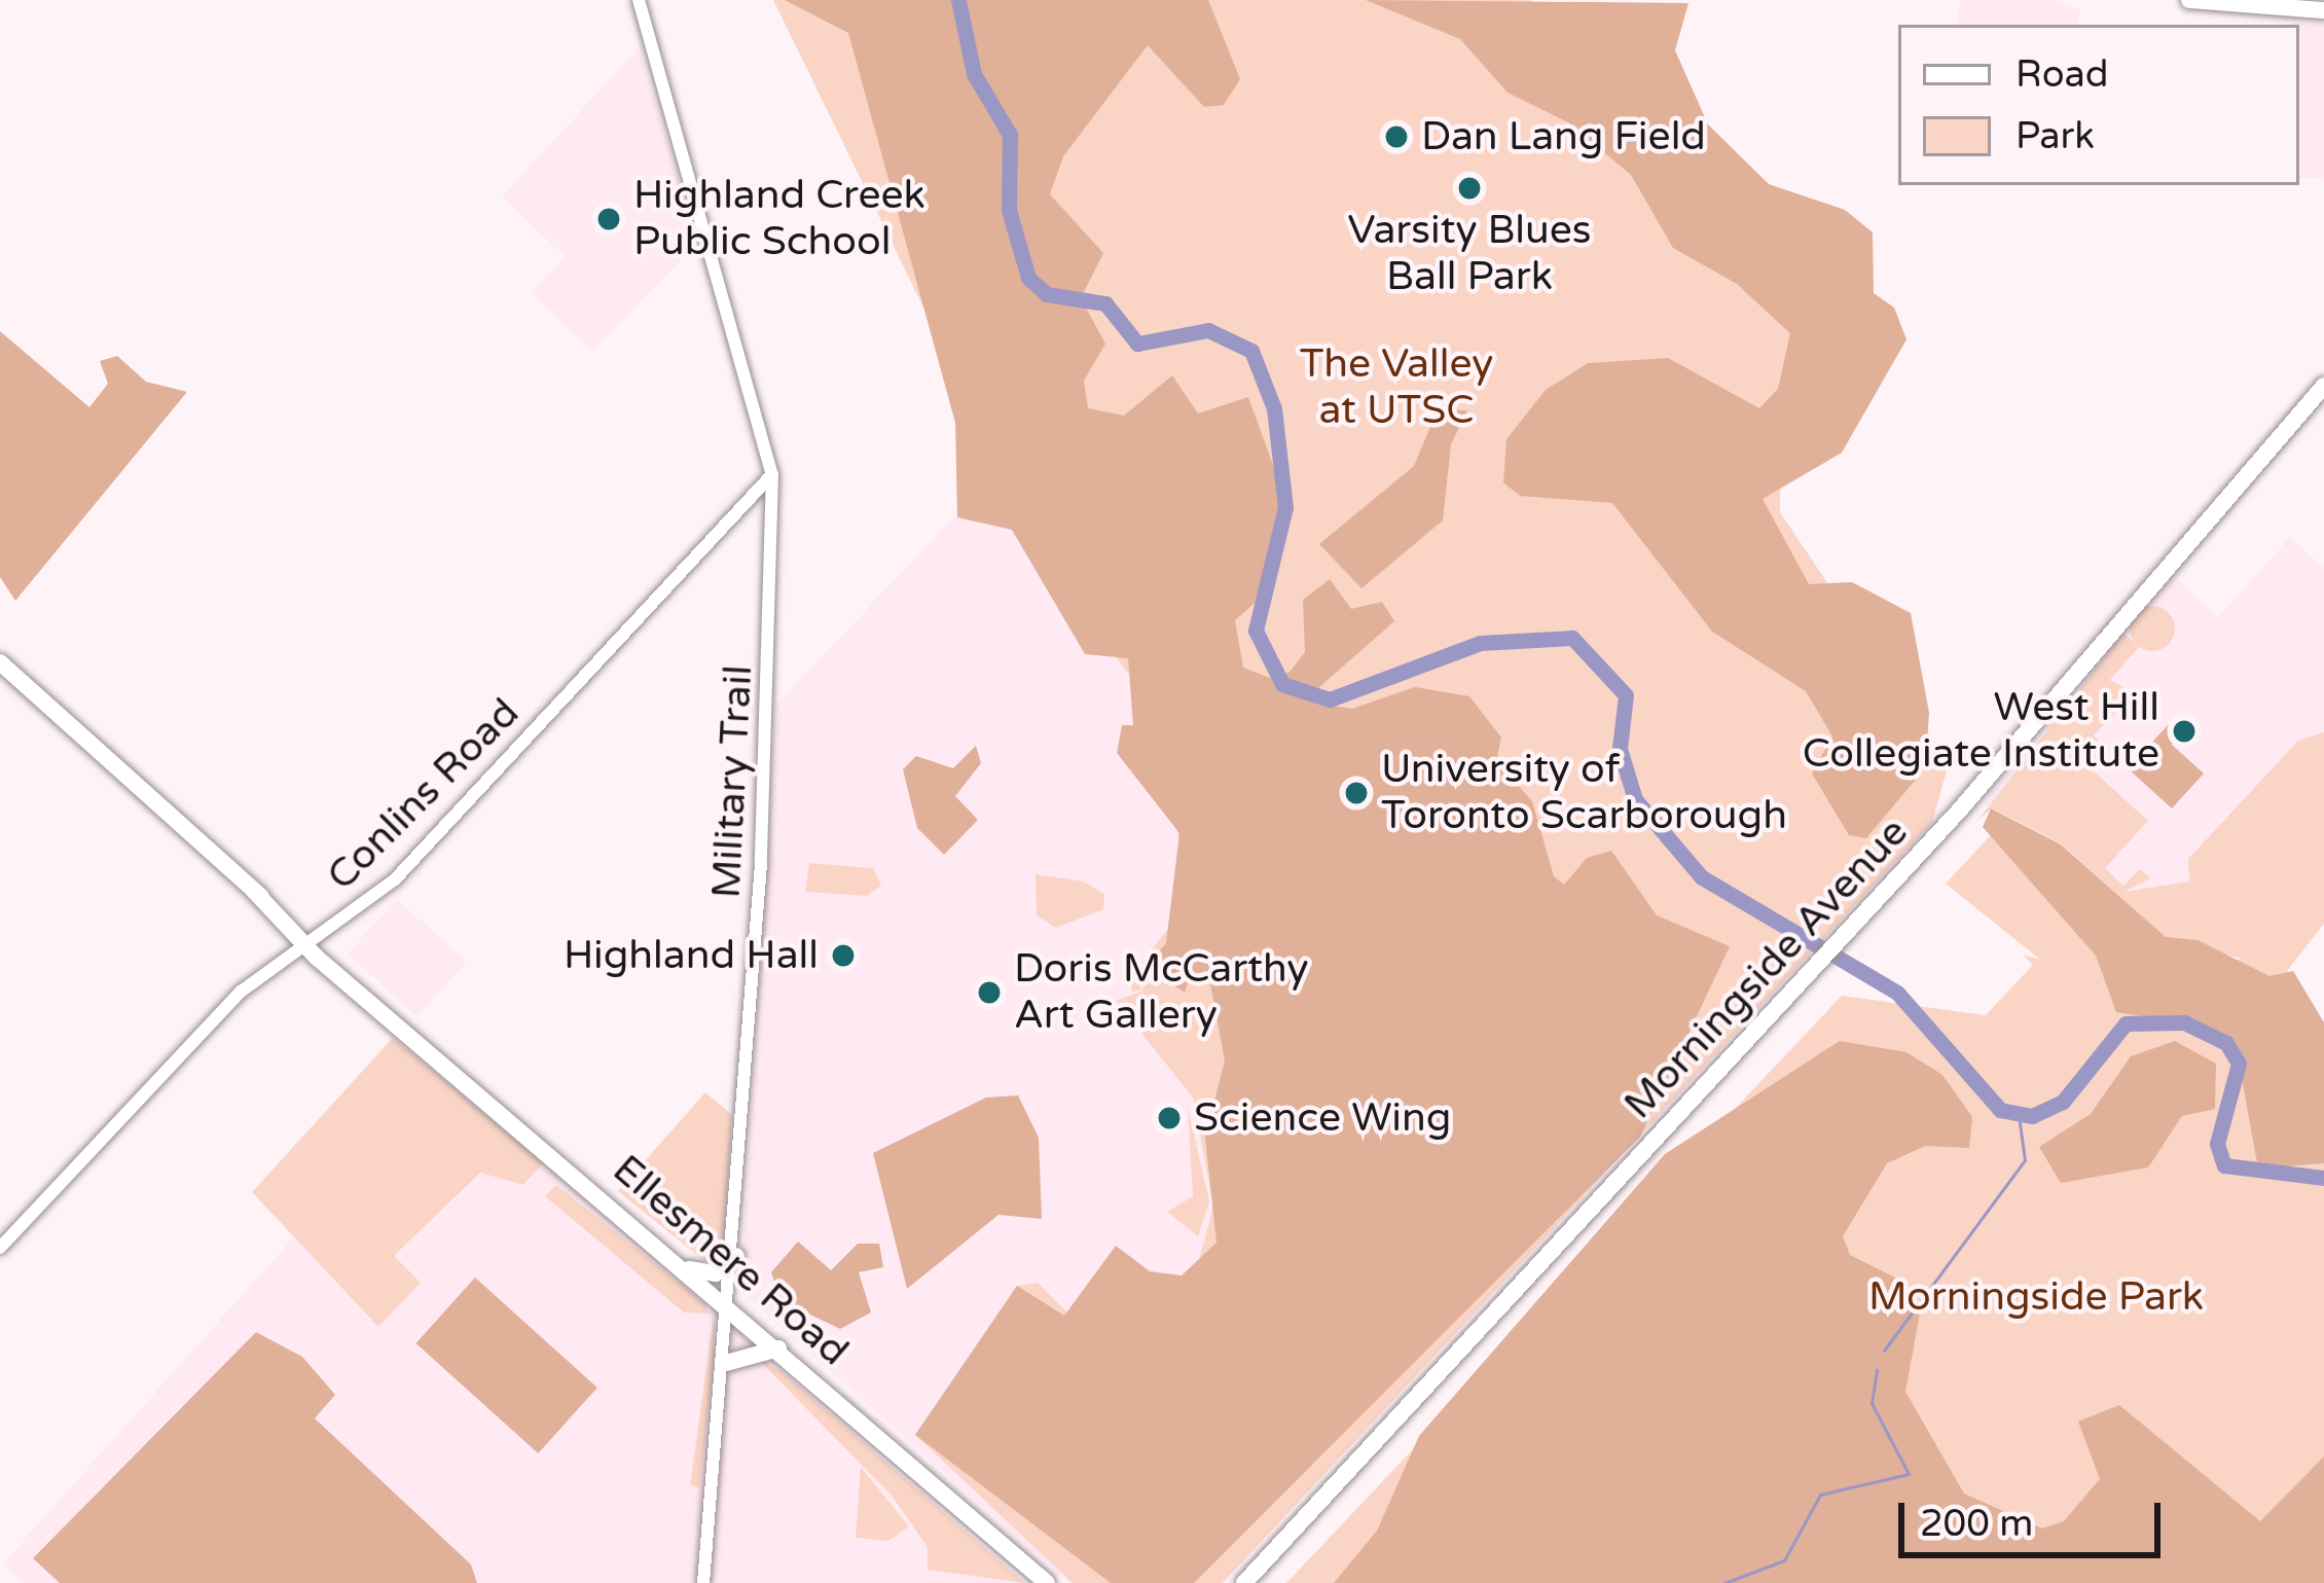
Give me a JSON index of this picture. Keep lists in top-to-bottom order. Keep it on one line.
{"streets":{"main road":["Morningside Avenue","Ellesmere Road"],"street":["Military Trail","Conlins Road"]},"crossings":[["Military Trail","Conlins Road"],["Military Trail","Ellesmere Road"],["Conlins Road","Ellesmere Road"]],"parks":["The Valley at UTSC","Morningside Park"],"places":["Dan Lang Field","Varsity Blues Ball Park","Highland Creek Public School","West Hill Collegiate Institute","University of Toronto Scarborough","Highland Hall","Doris McCarthy Art Gallery","Science Wing"],"legend":["Road","Park"],"scale_bar":"200 m"}
